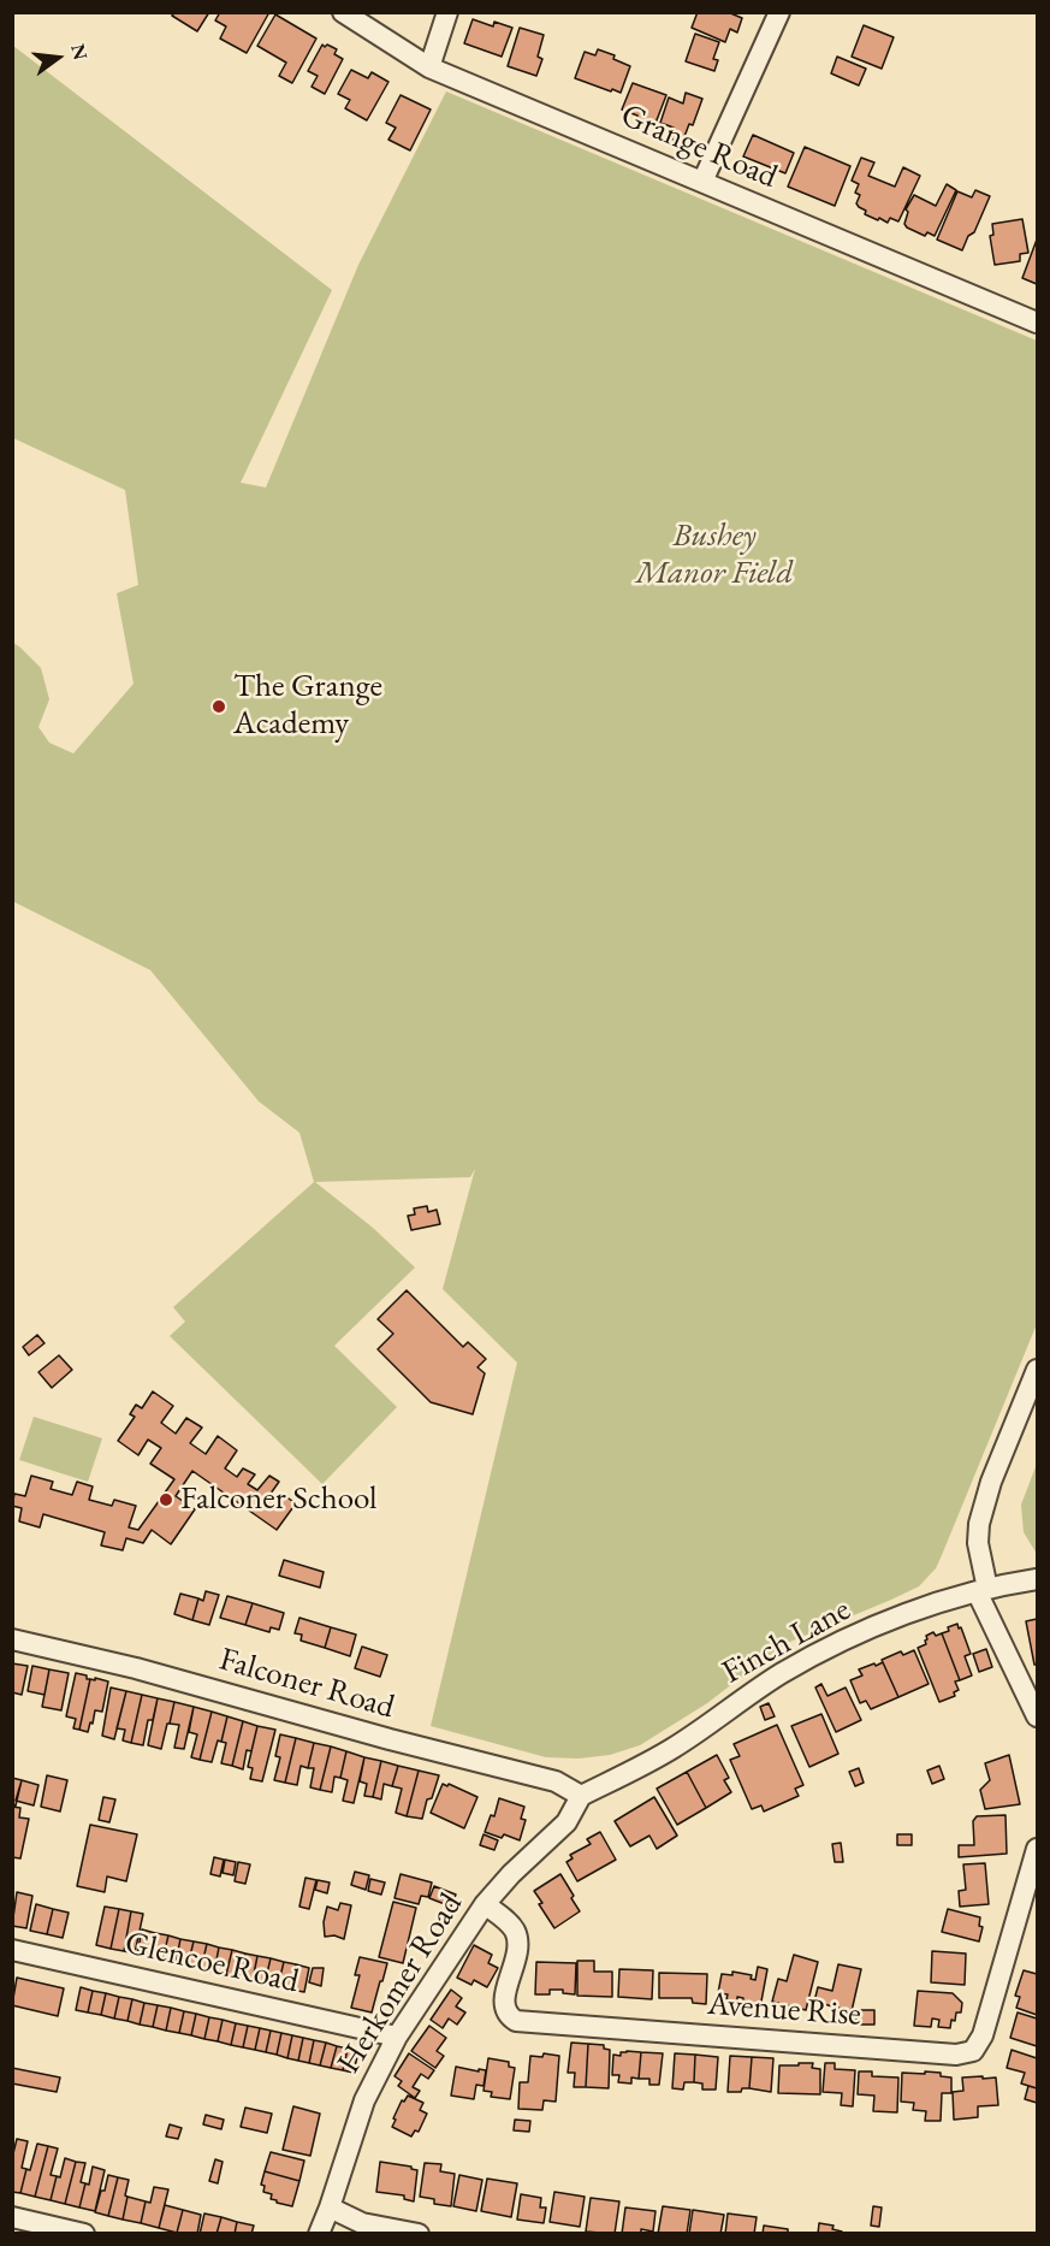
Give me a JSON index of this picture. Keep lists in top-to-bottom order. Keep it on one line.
{"streets":{"street":["Grange Road","Finch Lane","Falconer Road","Glencoe Road","Herkomer Road","Avenue Rise"]},"crossings":[["Finch Lane","Falconer Road"],["Finch Lane","Herkomer Road"],["Falconer Road","Herkomer Road"],["Glencoe Road","Herkomer Road"],["Herkomer Road","Avenue Rise"]],"parks":["Bushey Manor Field"],"places":["The Grange Academy","Falconer School"],"north":"right"}
